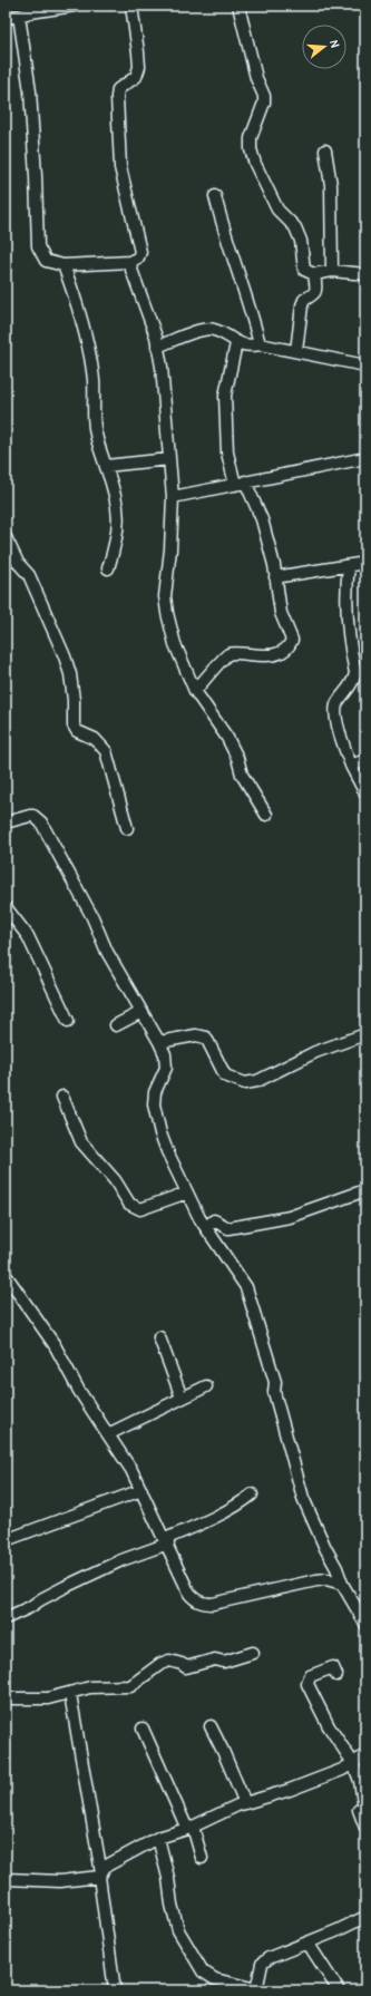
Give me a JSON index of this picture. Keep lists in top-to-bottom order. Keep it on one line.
{"north":"right"}
